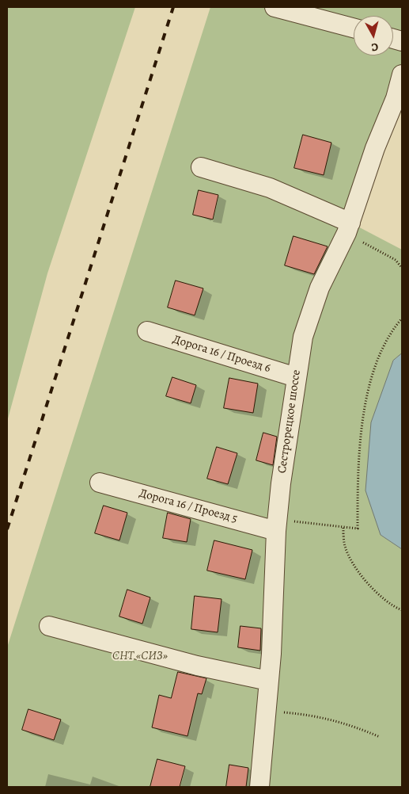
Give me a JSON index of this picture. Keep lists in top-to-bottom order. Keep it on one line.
{"streets":{"street":["Дорога 16 / Проезд 6","Сестрорецкое шоссе","Дорога 16 / Проезд 5"]},"crossings":[["Дорога 16 / Проезд 6","Сестрорецкое шоссе"],["Сестрорецкое шоссе","Дорога 16 / Проезд 5"]],"parks":["СНТ «СИЗ»"],"north":"bottom"}
